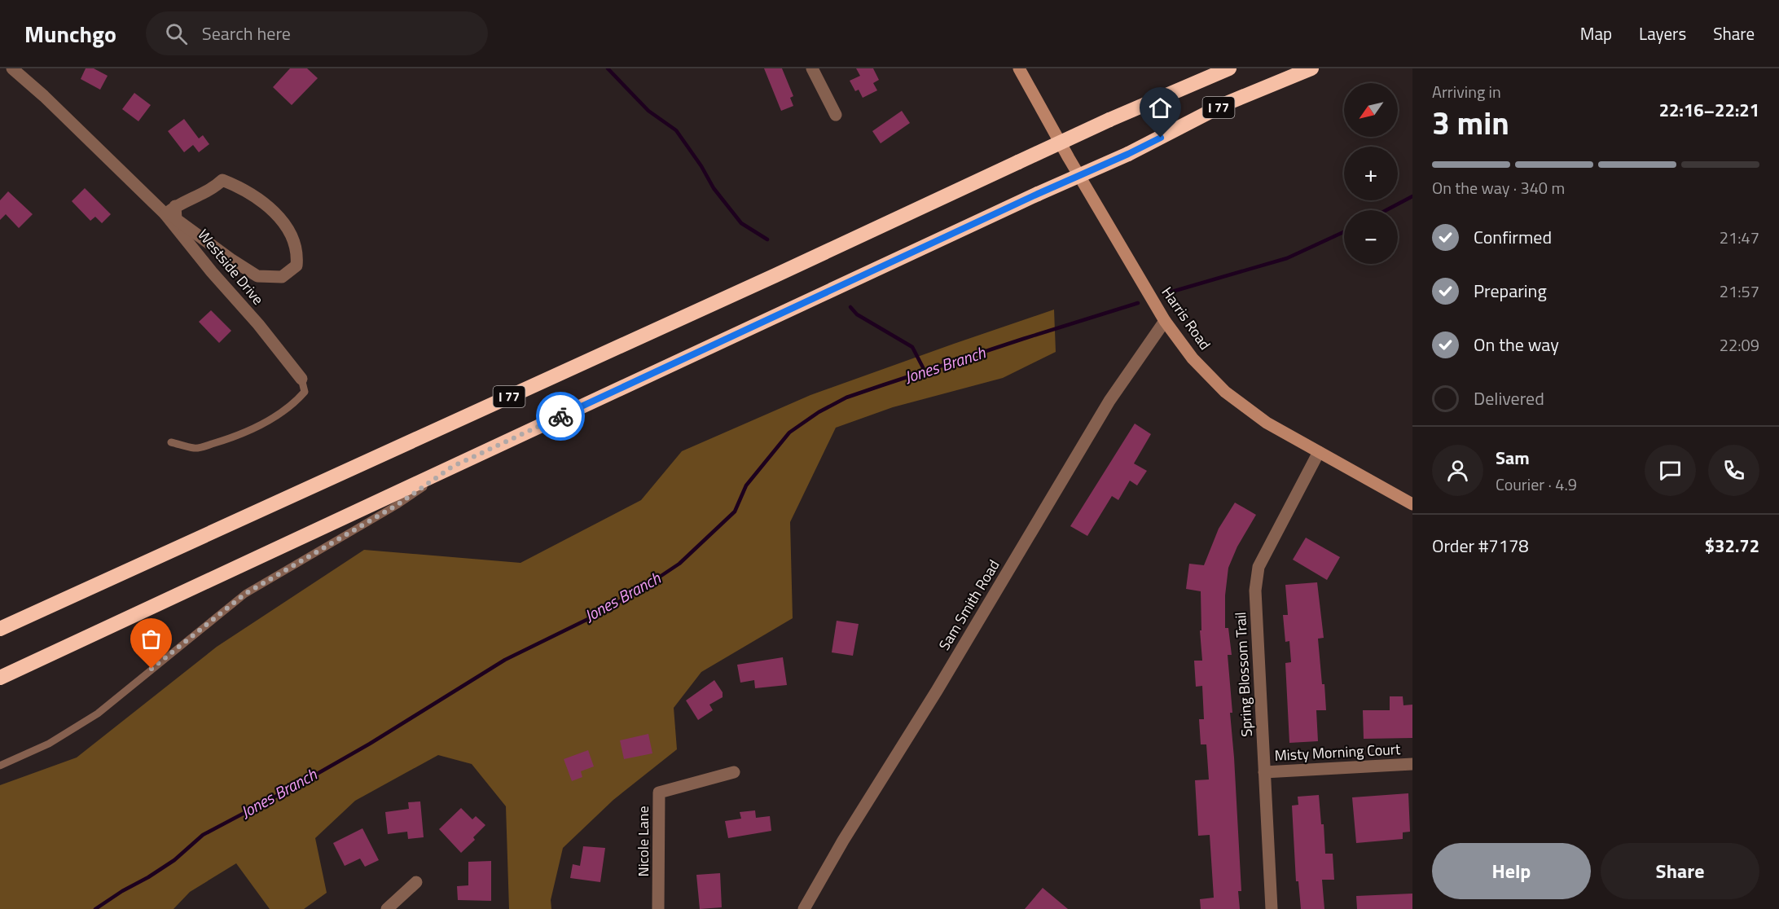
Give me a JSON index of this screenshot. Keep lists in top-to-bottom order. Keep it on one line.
{"streets":{"highway":["I 77"],"street":["Westside Drive","Harris Road","Sam Smith Road","Spring Blossom Trail","Misty Morning Court","Nicole Lane"]},"crossings":[["Harris Road","Sam Smith Road"],["Harris Road","Spring Blossom Trail"],["Spring Blossom Trail","Misty Morning Court"]],"water":["Jones Branch"],"north":"bottom left","page":{"header":"Munchgo","search":"Search here","nav":["Map","Layers","Share"],"heading":["3 min","Arriving in","22:16–22:21"],"panel":["Sam","Courier · 4.9","Order #7178","$32.72"],"map_buttons":["+","−"],"bar":"On the way · 340 m","list":[["Confirmed","21:47"],["Preparing","21:57"],["On the way","22:09"],"Delivered"],"buttons":["Help","Share"]}}
